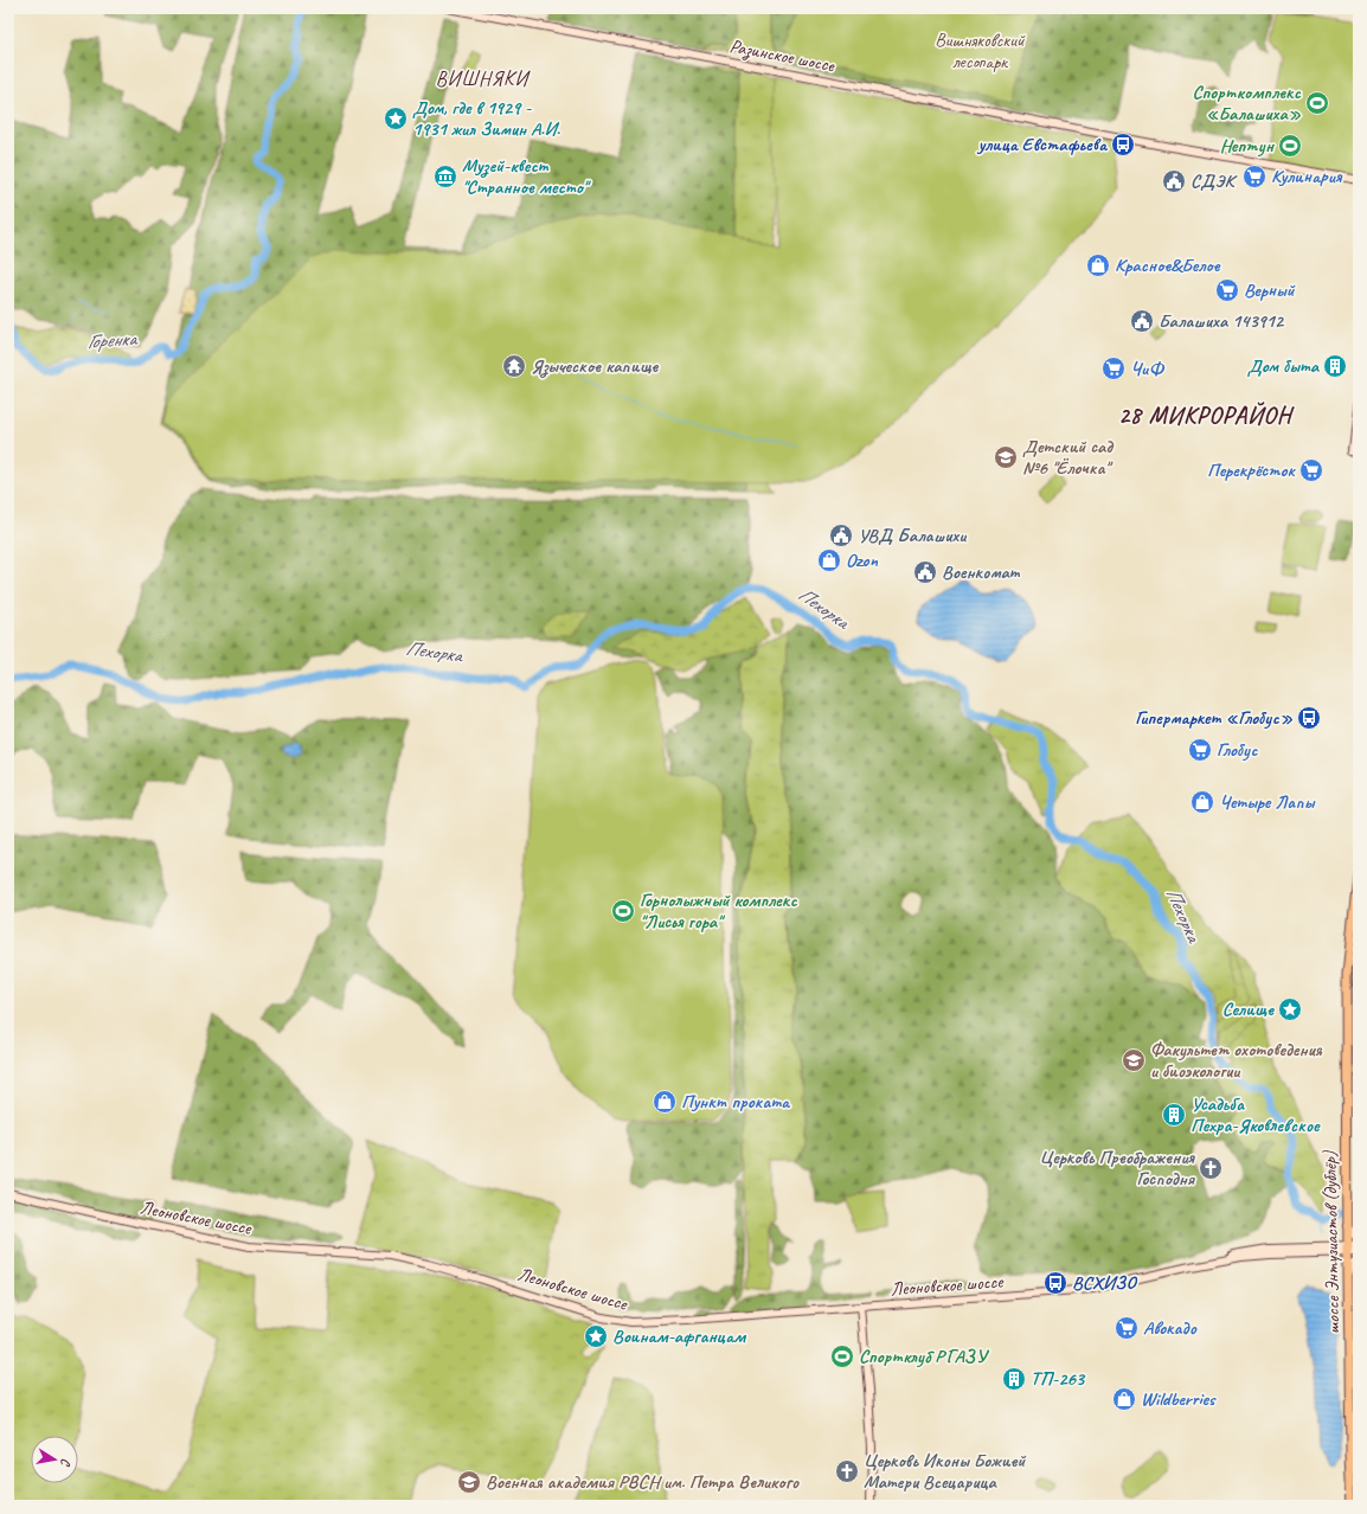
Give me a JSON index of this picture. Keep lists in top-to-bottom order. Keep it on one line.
{"streets":{"main road":["Разинское шоссе","Леоновское шоссе","шоссе Энтузиастов (дублёр)"]},"crossings":[["Леоновское шоссе","шоссе Энтузиастов (дублёр)"]],"districts":["ВИШНЯКИ","28 МИКРОРАЙОН"],"water":["Горенка","Пехорка"],"parks":["Вишняковский лесопарк"],"places":{"sports":["Спорткомплекс «Балашиха»","Нептун","Горнолыжный комплекс \"Лисья гора\"","Спортклуб РГАЗУ"],"place":["Дом, где в 1929 - 1931 жил Зимин А.И.","Селище","Воинам-афганцам"],"bus stop":["улица Евстафьева","Гипермаркет «Глобус»","ВСХИЗО"],"museum":["Музей-квест \"Странное место\""],"supermarket":["Кулинария","Верный","ЧиФ","Перекрёсток","Глобус","Авокадо"],"public building":["СДЭК","Балашиха 143912","УВД Балашихи","Военкомат"],"shop":["Красное&Белое","Ozon","Четыре Лапы","Пункт проката","Wildberries"],"temple":["Языческое капище"],"building":["Дом быта","Усадьба Пехра-Яковлевское","ТП-263"],"school or university":["Детский сад №6 \"Ёлочка\"","Факультет охотоведения и биоэкологии","Военная академия РВСН им. Петра Великого"],"church":["Церковь Преображения Господня","Церковь Иконы Божией Матери Всецарица"]},"north":"right"}
